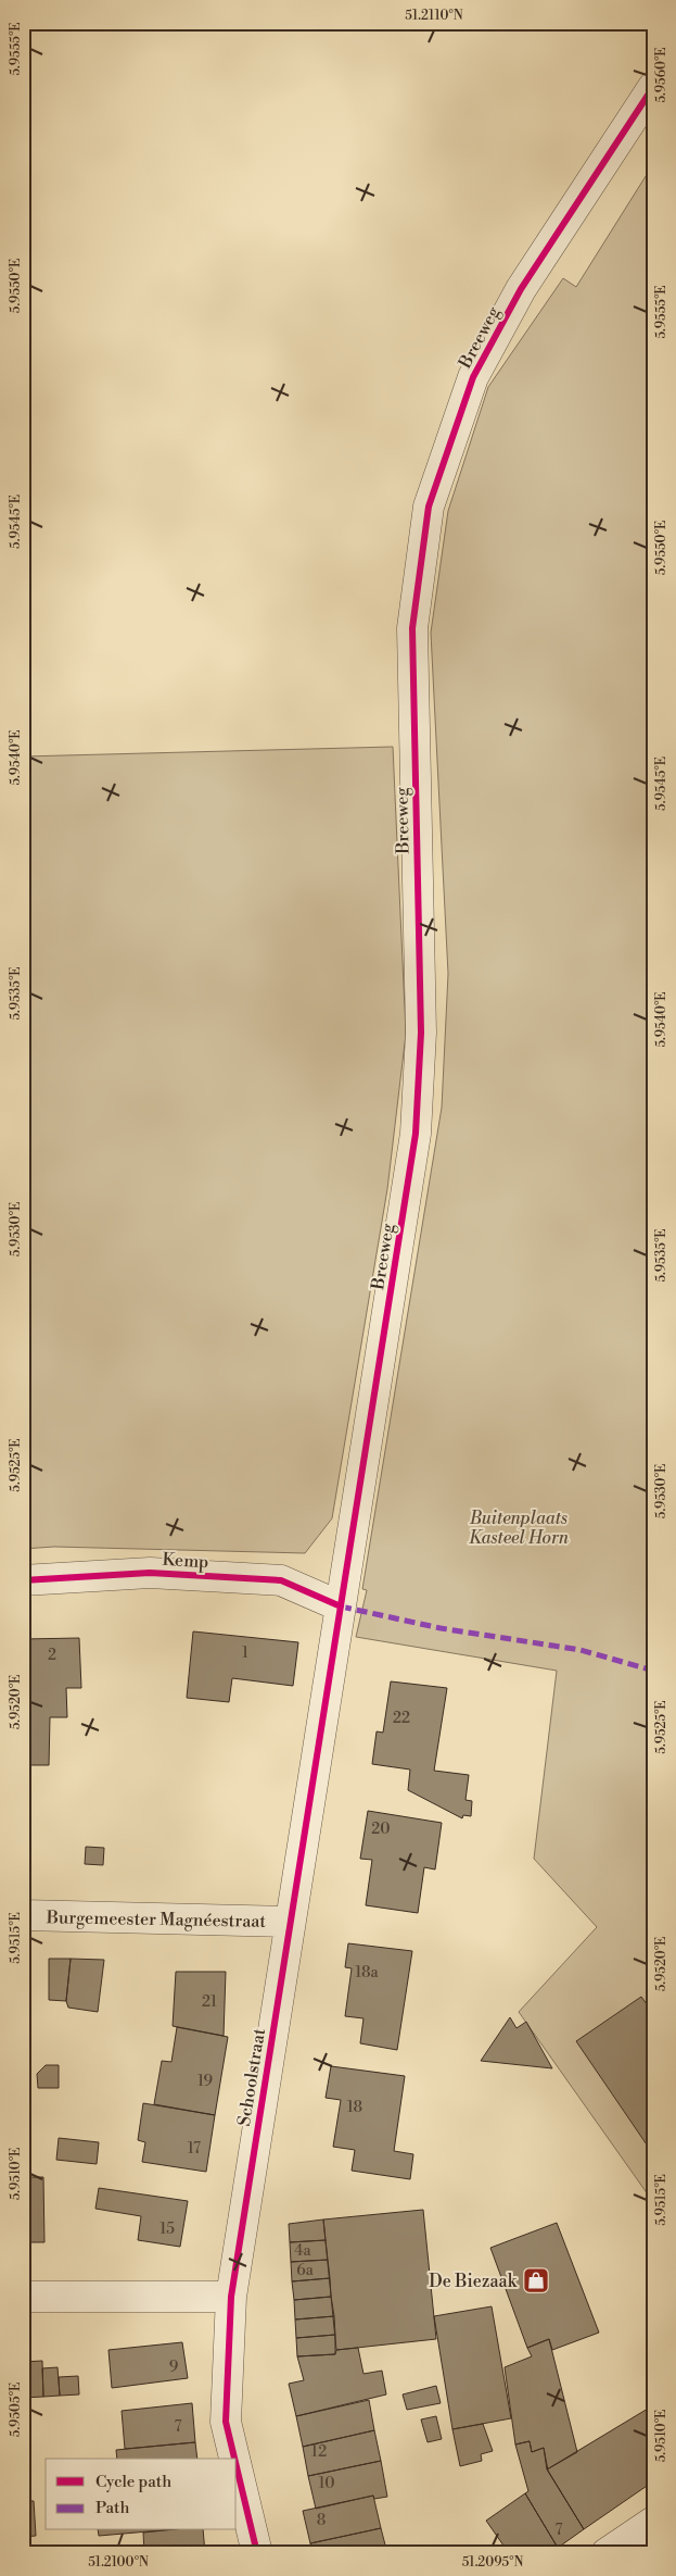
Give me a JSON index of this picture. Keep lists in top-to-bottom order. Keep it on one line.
{"streets":{"street":["Breeweg","Kemp","Burgemeester Magnéestraat","Schoolstraat"]},"crossings":[["Breeweg","Kemp"],["Breeweg","Schoolstraat"],["Kemp","Schoolstraat"],["Burgemeester Magnéestraat","Schoolstraat"]],"parks":["Buitenplaats Kasteel Horn"],"places":{"shop":["De Biezaak"]},"house_numbers":["1","2","22","20","18a","21","19","18","17","15","4a","6a","9","7","12","10","8","7"],"legend":["Cycle path","Path"],"coordinates":["51.2110°N","5.9555°E","5.9560°E","5.9550°E","5.9545°E","5.9540°E","5.9535°E","5.9530°E","5.9525°E","5.9520°E","5.9515°E","5.9510°E","5.9505°E","51.2100°N","51.2095°N"]}
